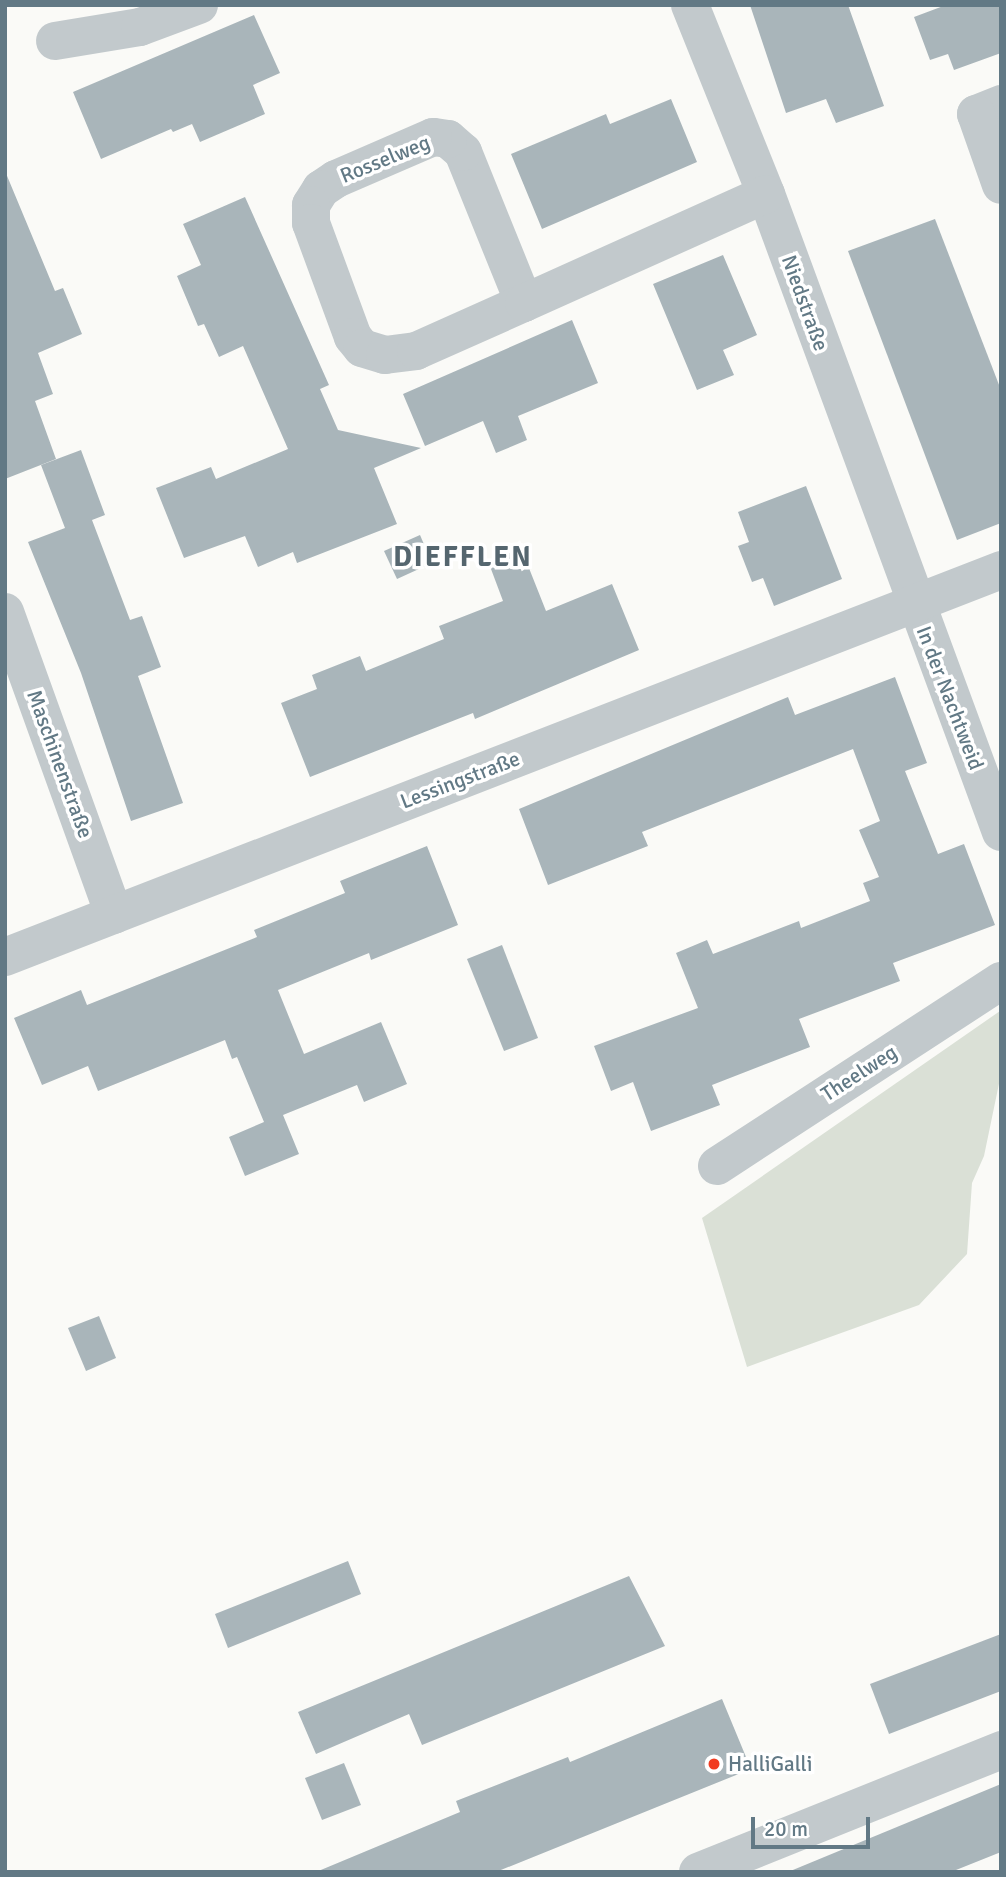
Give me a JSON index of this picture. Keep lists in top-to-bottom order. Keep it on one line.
{"streets":{"street":["Rosselweg","Niedstraße","In der Nachtweid","Maschinenstraße","Lessingstraße","Theelweg"]},"crossings":[["Rosselweg","Niedstraße"],["Niedstraße","In der Nachtweid"],["Niedstraße","Lessingstraße"],["In der Nachtweid","Lessingstraße"],["Maschinenstraße","Lessingstraße"]],"districts":["DIEFFLEN"],"places":["HalliGalli"],"scale_bar":"20 m"}
